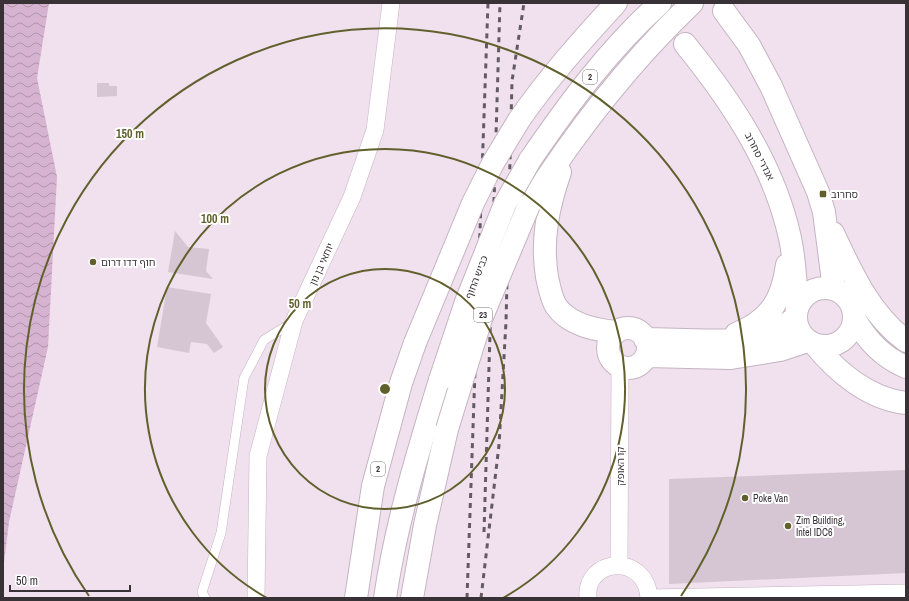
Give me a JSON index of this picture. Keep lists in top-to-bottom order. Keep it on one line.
{"streets":{"main road":["2","אנדרי סחרוב","כביש החוף","23"],"street":["יוחאי בן נון","קו האופק"]},"places":{"transit":["סחרוב"],"other":["חוף דדו דרום","Poke Van","Zim Building, Intel IDC6"]},"scale_bar":"50 m","rings":["150 m","100 m","50 m"]}
